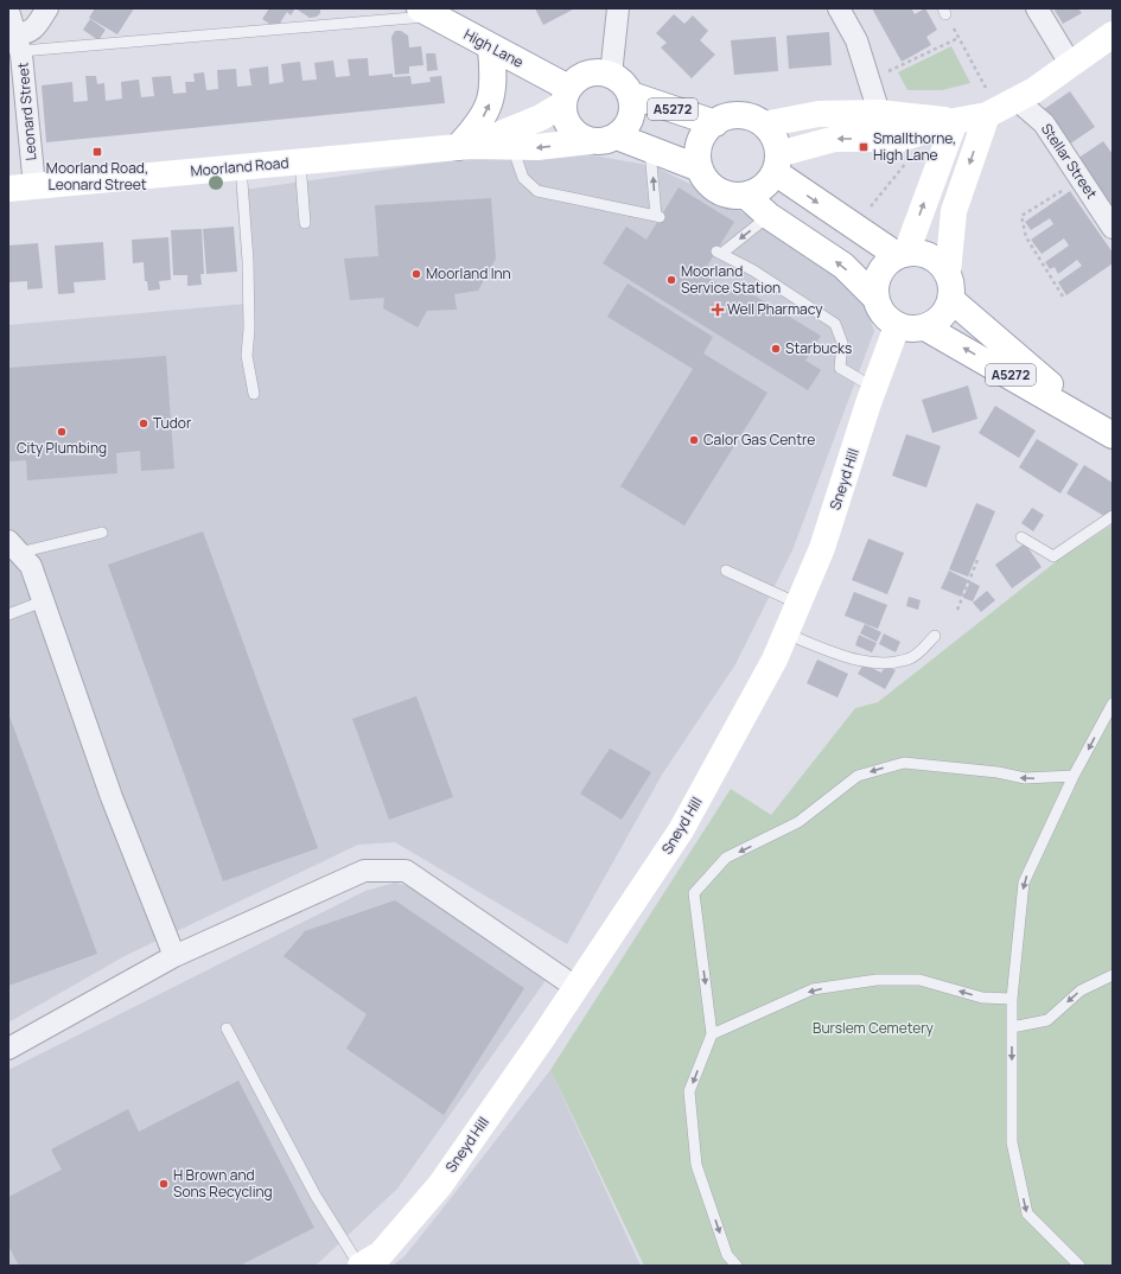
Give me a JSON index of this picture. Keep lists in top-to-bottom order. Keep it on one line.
{"streets":{"main road":["High Lane","A5272","Moorland Road","Sneyd Hill"],"street":["Leonard Street","Stellar Street"]},"crossings":[["High Lane","A5272"],["High Lane","Moorland Road"],["A5272","Moorland Road"],["A5272","Sneyd Hill"],["Leonard Street","Moorland Road"]],"parks":["Burslem Cemetery"],"places":{"transit":["Smallthorne, High Lane","Moorland Road, Leonard Street"],"other":["Moorland Inn","Moorland Service Station","Starbucks","Tudor","City Plumbing","Calor Gas Centre","H Brown and Sons Recycling"],"health":["Well Pharmacy"]}}
